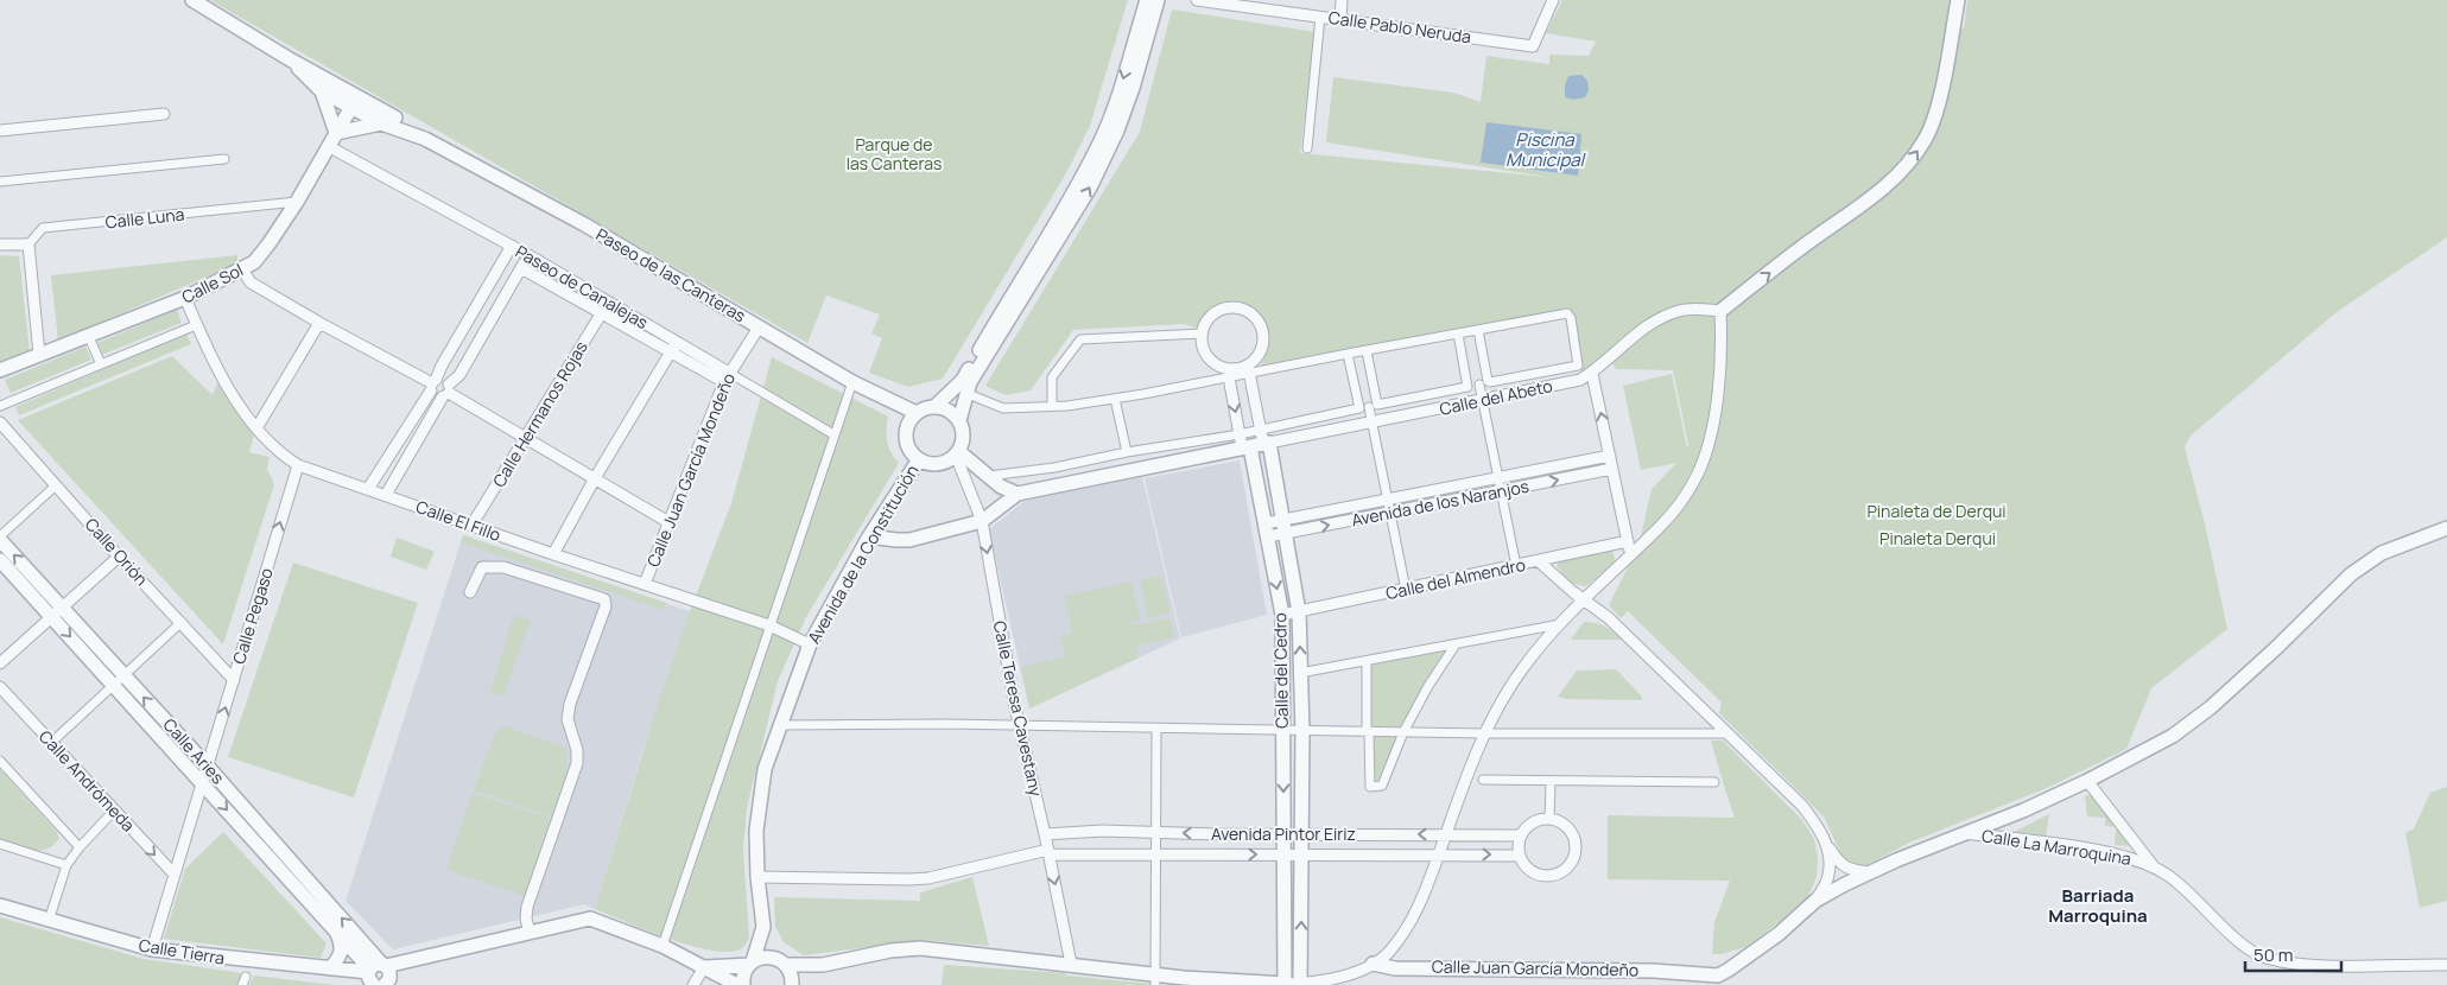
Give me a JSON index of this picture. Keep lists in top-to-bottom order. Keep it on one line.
{"streets":{"street":["Calle Pablo Neruda","Calle Luna","Paseo de las Canteras","Calle Sol","Paseo de Canalejas","Calle del Abeto","Calle Hermanos Rojas","Calle Juan García Mondeño","Avenida de los Naranjos","Calle El Fillo","Calle Orión","Avenida de la Constitución","Calle del Almendro","Calle Pegaso","Calle del Cedro","Calle Teresa Cavestany","Calle Aries","Calle Andrómeda","Avenida Pintor Eiriz","Calle La Marroquina","Calle Tierra"]},"crossings":[["Calle Luna","Calle Sol"],["Paseo de las Canteras","Calle Juan García Mondeño"],["Paseo de las Canteras","Avenida de la Constitución"],["Paseo de las Canteras","Calle Teresa Cavestany"],["Calle Sol","Paseo de Canalejas"],["Calle Sol","Calle El Fillo"],["Paseo de Canalejas","Calle Hermanos Rojas"],["Paseo de Canalejas","Calle Juan García Mondeño"],["Calle del Abeto","Calle del Cedro"],["Calle Hermanos Rojas","Calle El Fillo"],["Calle Juan García Mondeño","Calle El Fillo"],["Calle Juan García Mondeño","Calle del Almendro"],["Calle Juan García Mondeño","Calle La Marroquina"],["Avenida de los Naranjos","Calle del Cedro"],["Calle El Fillo","Avenida de la Constitución"],["Calle El Fillo","Calle Pegaso"],["Calle Orión","Calle Pegaso"],["Avenida de la Constitución","Calle Teresa Cavestany"],["Avenida de la Constitución","Avenida Pintor Eiriz"],["Calle del Almendro","Calle del Cedro"],["Calle Pegaso","Calle Aries"],["Calle del Cedro","Avenida Pintor Eiriz"],["Calle Teresa Cavestany","Avenida Pintor Eiriz"],["Calle Aries","Calle Tierra"]],"one_way":["Calle Pegaso","Calle Teresa Cavestany"],"districts":["Barriada Marroquina"],"water":["Piscina Municipal"],"parks":["Parque de las Canteras","Pinaleta de Derqui","Pinaleta Derqui"],"scale_bar":"50 m"}
